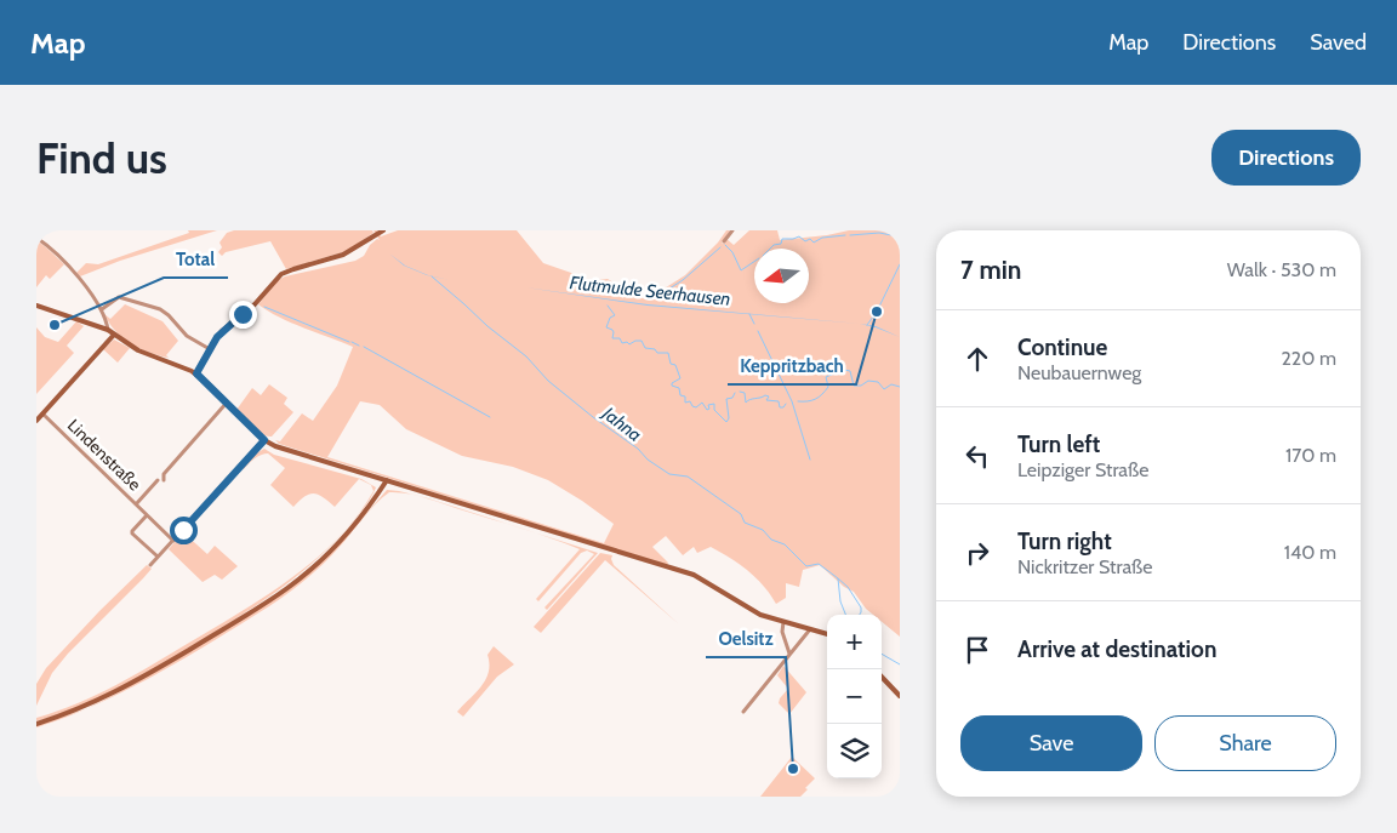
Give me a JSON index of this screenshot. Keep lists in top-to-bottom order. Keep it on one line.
{"streets":{"street":["Lindenstraße"]},"water":["Flutmulde Seerhausen","Jahna"],"places":["Keppritzbach","Total","Oelsitz"],"north":"left","page":{"header":"Map","nav":["Map","Directions","Saved"],"buttons":["Directions",["Save","Share"]],"title":"Find us","heading":["7 min","Walk · 530 m"],"list":[["Continue","Neubauernweg","220 m"],["Turn left","Leipziger Straße","170 m"],["Turn right","Nickritzer Straße","140 m"],"Arrive at destination"],"map_buttons":["+","−"]}}
